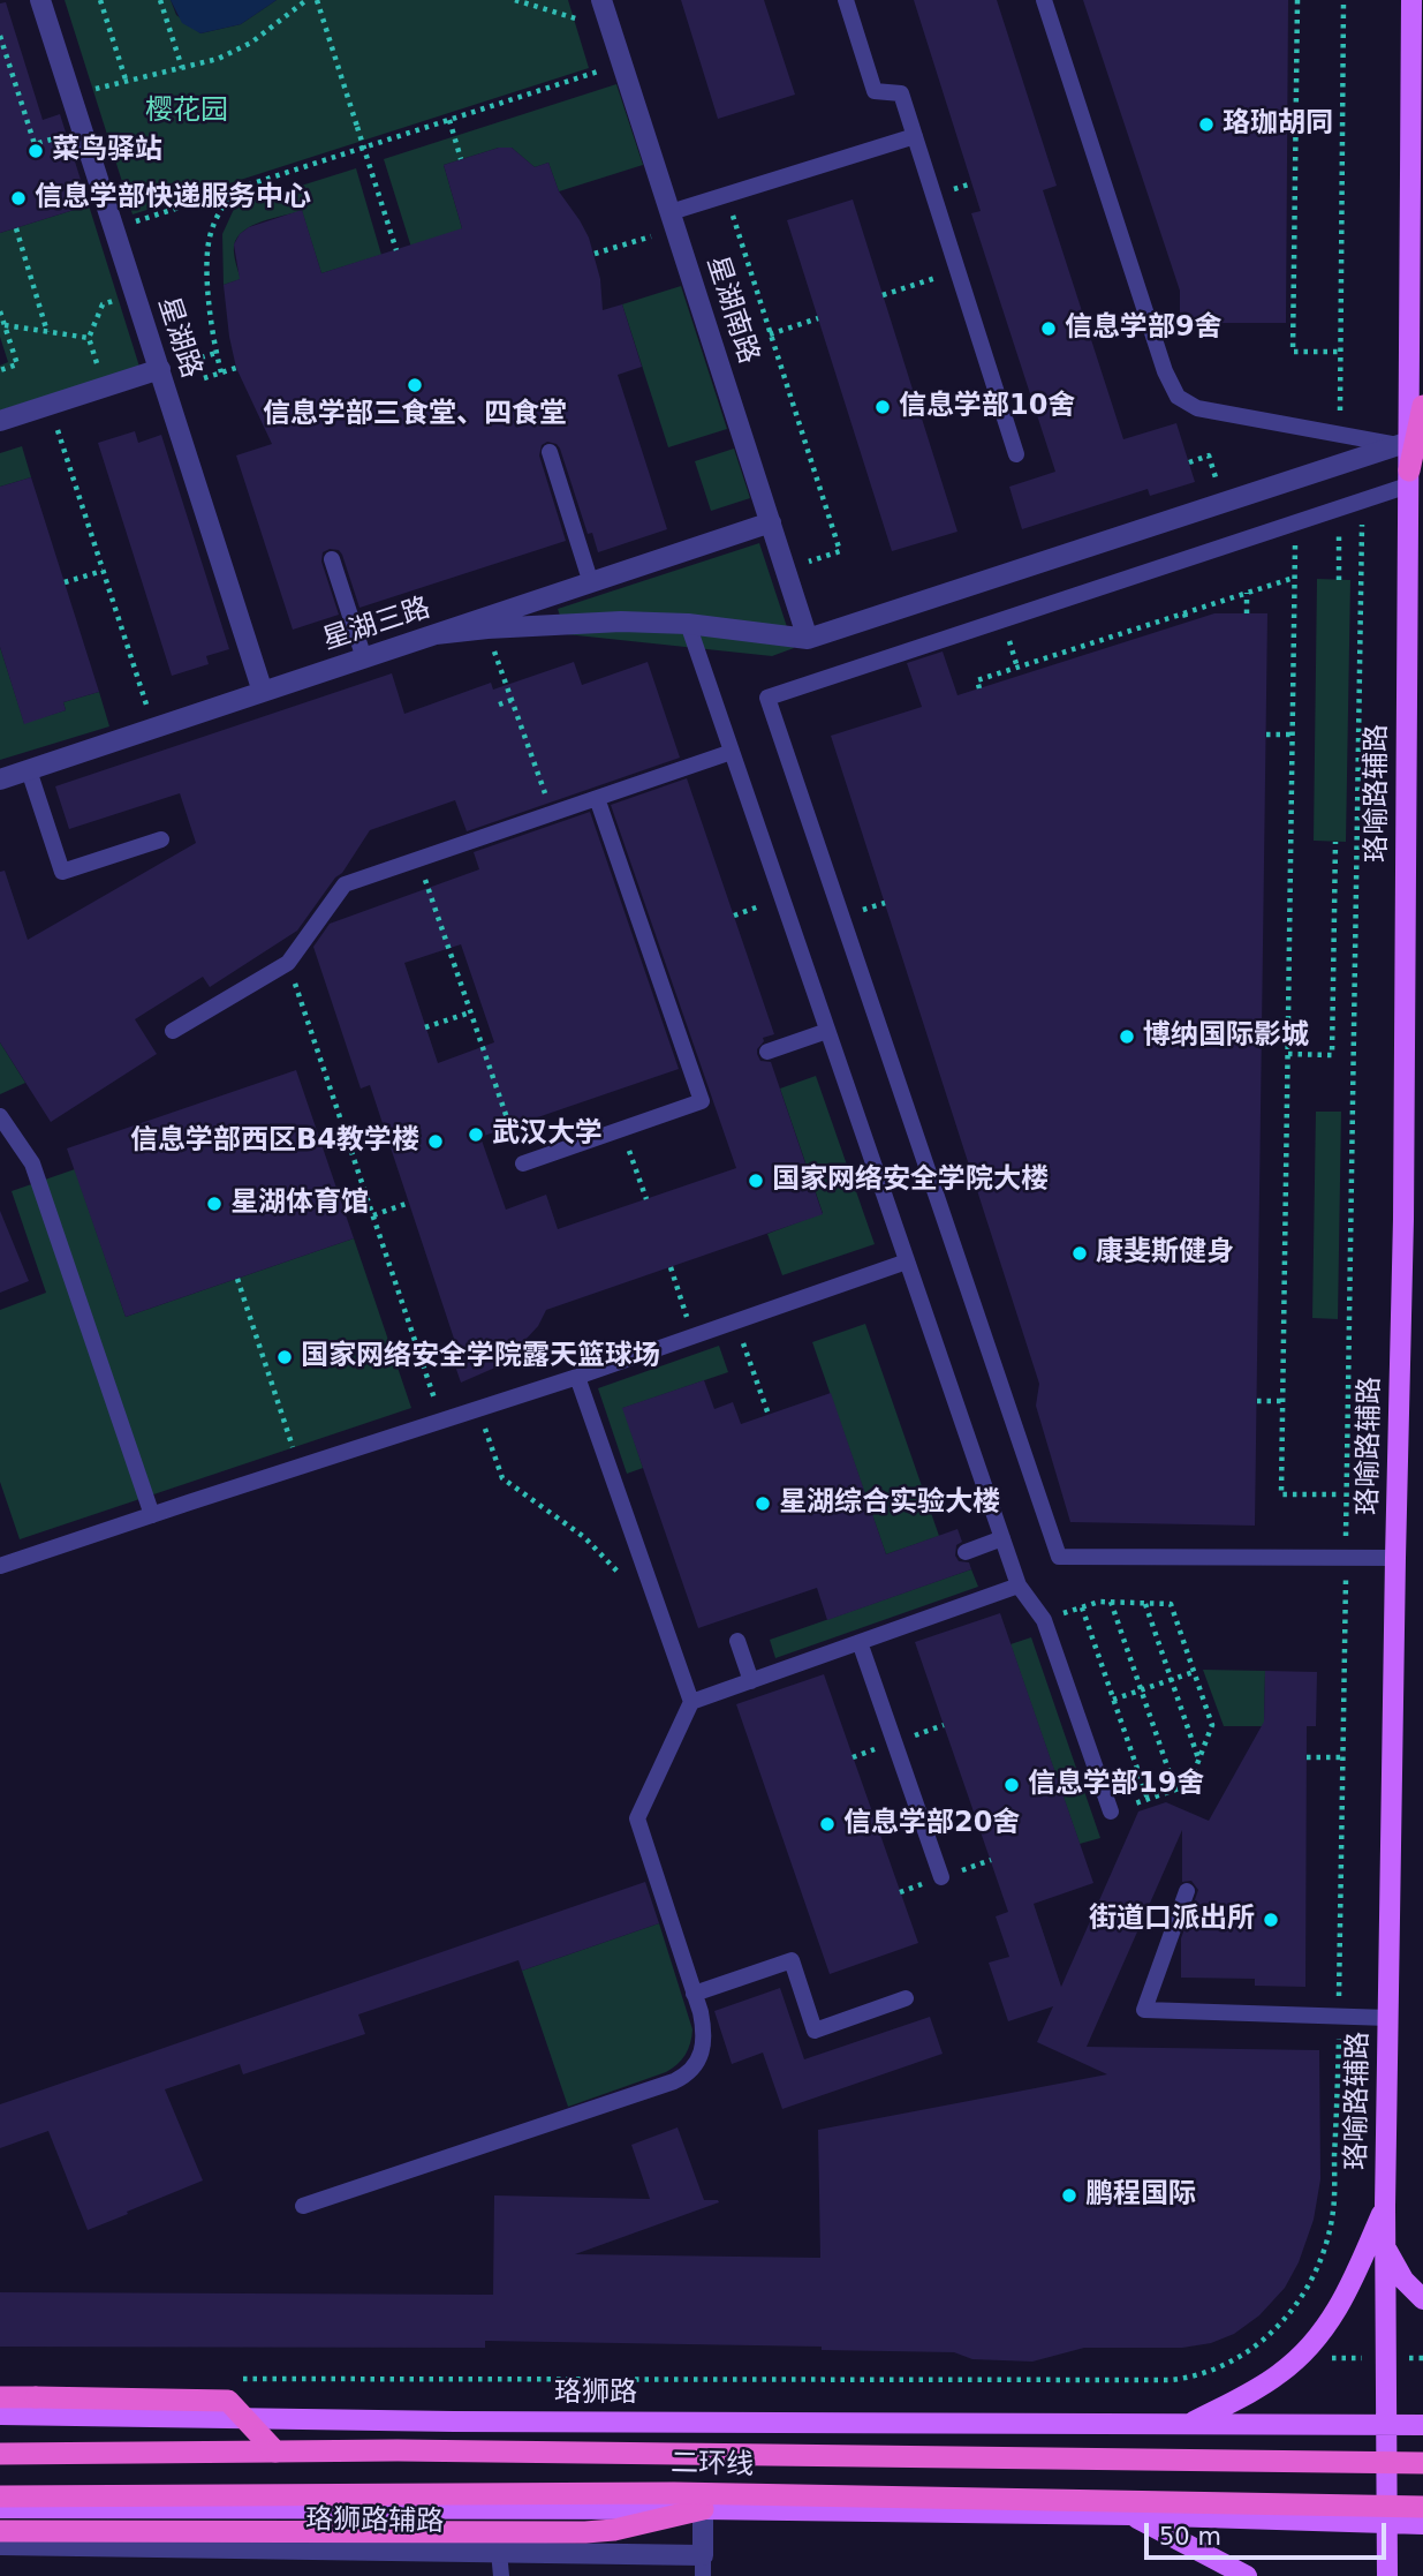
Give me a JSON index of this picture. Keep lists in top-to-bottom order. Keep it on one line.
{"streets":{"highway":["二环线"],"main road":["珞喻路辅路","珞狮路"],"street":["星湖南路","星湖路","星湖三路","珞狮路辅路"]},"crossings":[["星湖南路","星湖三路"],["星湖路","星湖三路"],["珞喻路辅路","珞狮路"]],"parks":["樱花园"],"places":["珞珈胡同","菜鸟驿站","信息学部快递服务中心","信息学部9舍","信息学部三食堂、四食堂","信息学部10舍","博纳国际影城","武汉大学","信息学部西区B4教学楼","国家网络安全学院大楼","星湖体育馆","康斐斯健身","国家网络安全学院露天篮球场","星湖综合实验大楼","信息学部19舍","信息学部20舍","街道口派出所","鹏程国际"],"scale_bar":"50 m"}
